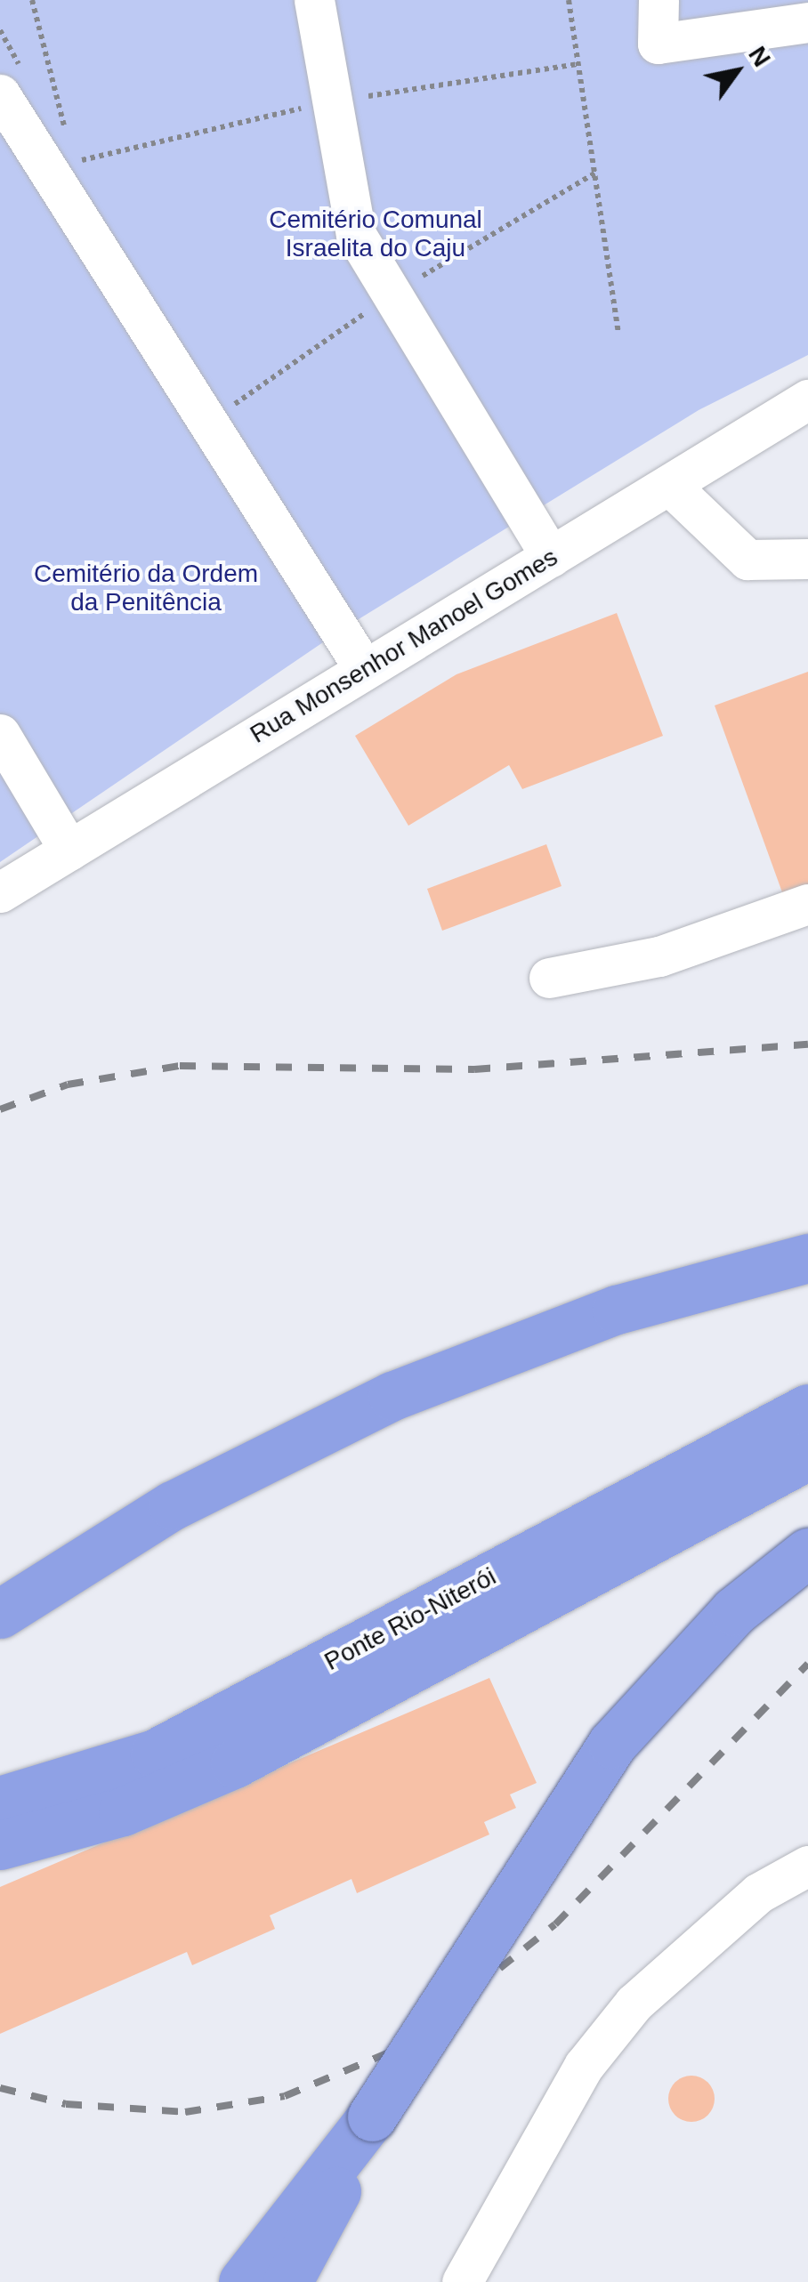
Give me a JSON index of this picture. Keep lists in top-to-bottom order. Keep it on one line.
{"streets":{"highway":["Ponte Rio-Niterói"],"street":["Rua Monsenhor Manoel Gomes"]},"parks":["Cemitério Comunal Israelita do Caju","Cemitério da Ordem da Penitência"],"north":"top right"}
